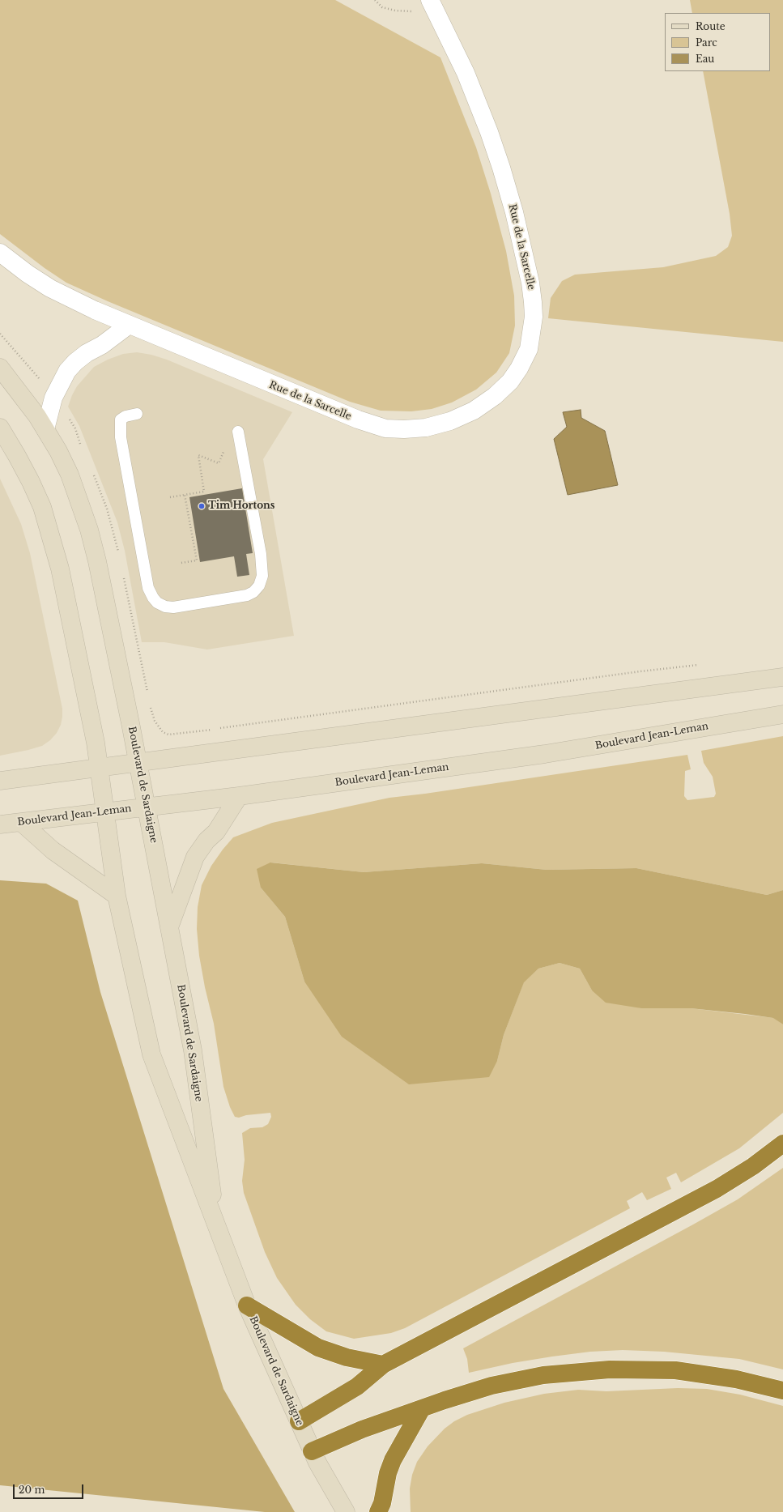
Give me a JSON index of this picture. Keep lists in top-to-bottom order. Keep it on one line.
{"streets":{"street":["Rue de la Sarcelle","Boulevard Jean-Leman","Boulevard de Sardaigne"]},"crossings":[["Boulevard Jean-Leman","Boulevard de Sardaigne"]],"places":["Tim Hortons"],"legend":["Route","Parc","Eau"],"scale_bar":"20 m"}
